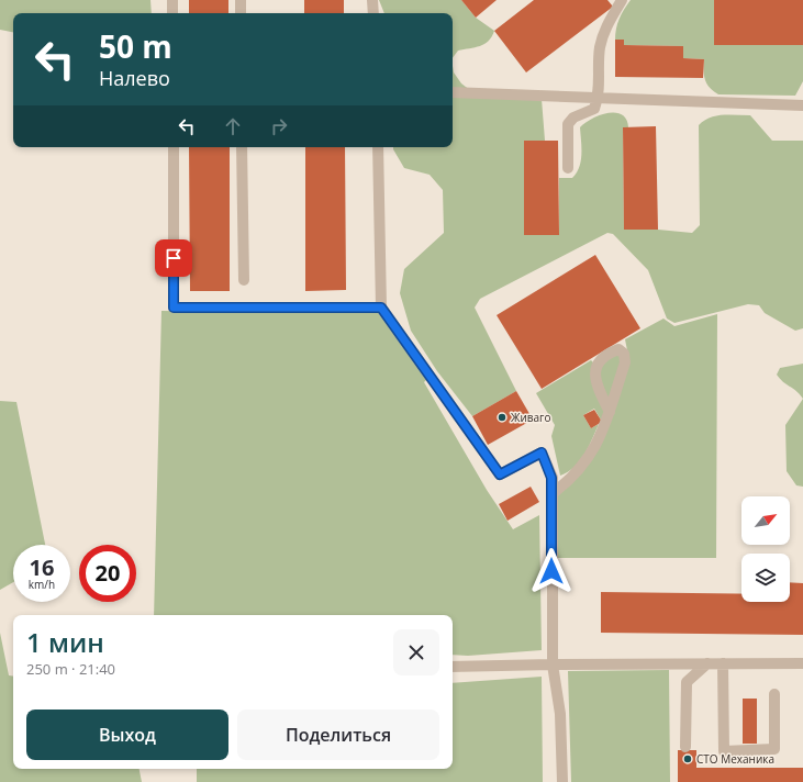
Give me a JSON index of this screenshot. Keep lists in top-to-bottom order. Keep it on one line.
{"places":["Живаго","СТО Механика"],"north":"top right","page":{"turn":["50 m","Налево"],"speed":"16 km/h","limit":"20","heading":["1 мин","250 m · 21:40"],"buttons":["Выход","Поделиться"]}}
